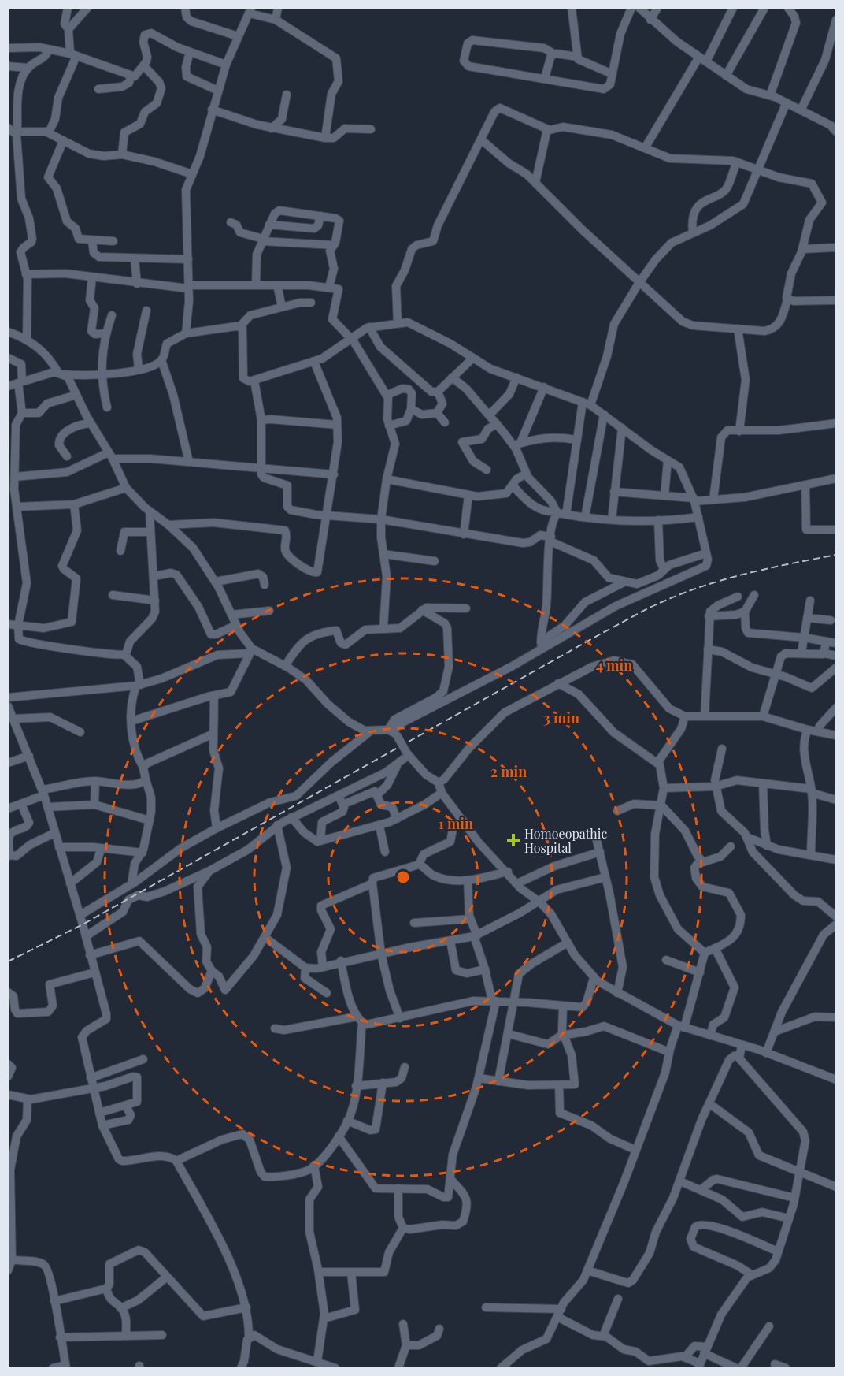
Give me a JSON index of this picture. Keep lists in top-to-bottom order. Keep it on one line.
{"places":{"health":["Homoeopathic Hospital"]},"rings":["4 min","3 min","2 min","1 min"]}
